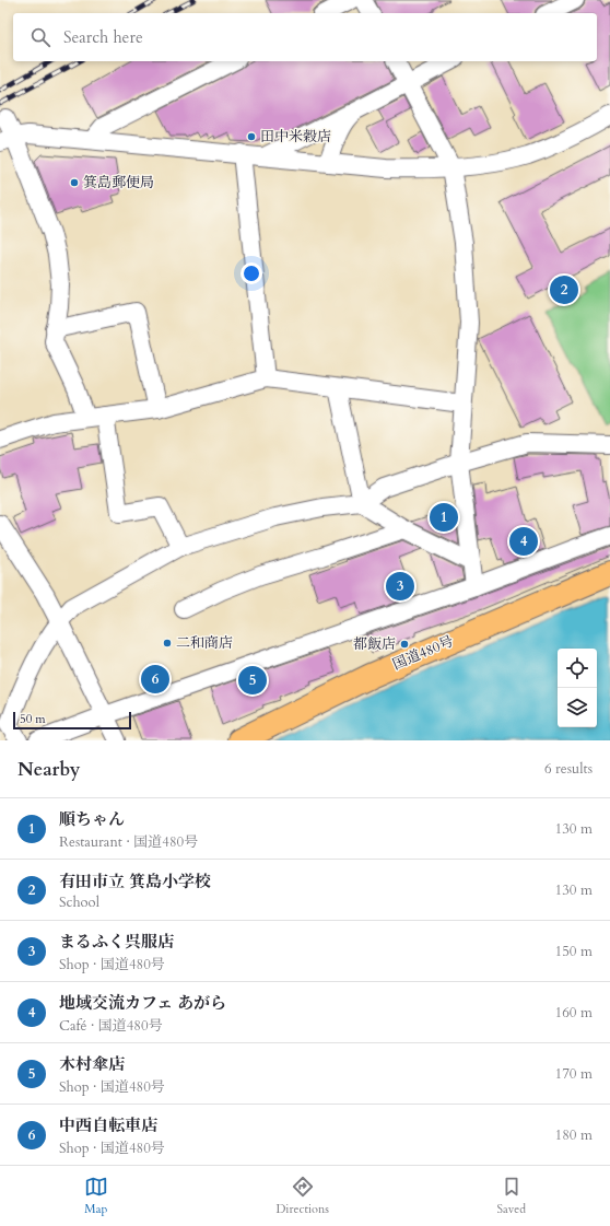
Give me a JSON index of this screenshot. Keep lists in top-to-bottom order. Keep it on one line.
{"streets":{"highway":["国道480号"]},"places":["田中米穀店","箕島郵便局","二和商店","都飯店"],"scale_bar":"50 m","page":{"search":"Search here","pins":["2","1","4","3","6","5"],"scale":"50 m","heading":["Nearby","6 results"],"list":[{"mark":"1","name":"順ちゃん","note":"Restaurant · 国道480号","value":"130 m"},{"mark":"2","name":"有田市立 箕島小学校","note":"School","value":"130 m"},{"mark":"3","name":"まるふく呉服店","note":"Shop · 国道480号","value":"150 m"},{"mark":"4","name":"地域交流カフェ あがら","note":"Café · 国道480号","value":"160 m"},{"mark":"5","name":"木村傘店","note":"Shop · 国道480号","value":"170 m"},{"mark":"6","name":"中西自転車店","note":"Shop · 国道480号","value":"180 m"}],"nav":["Map","Directions","Saved"]}}
